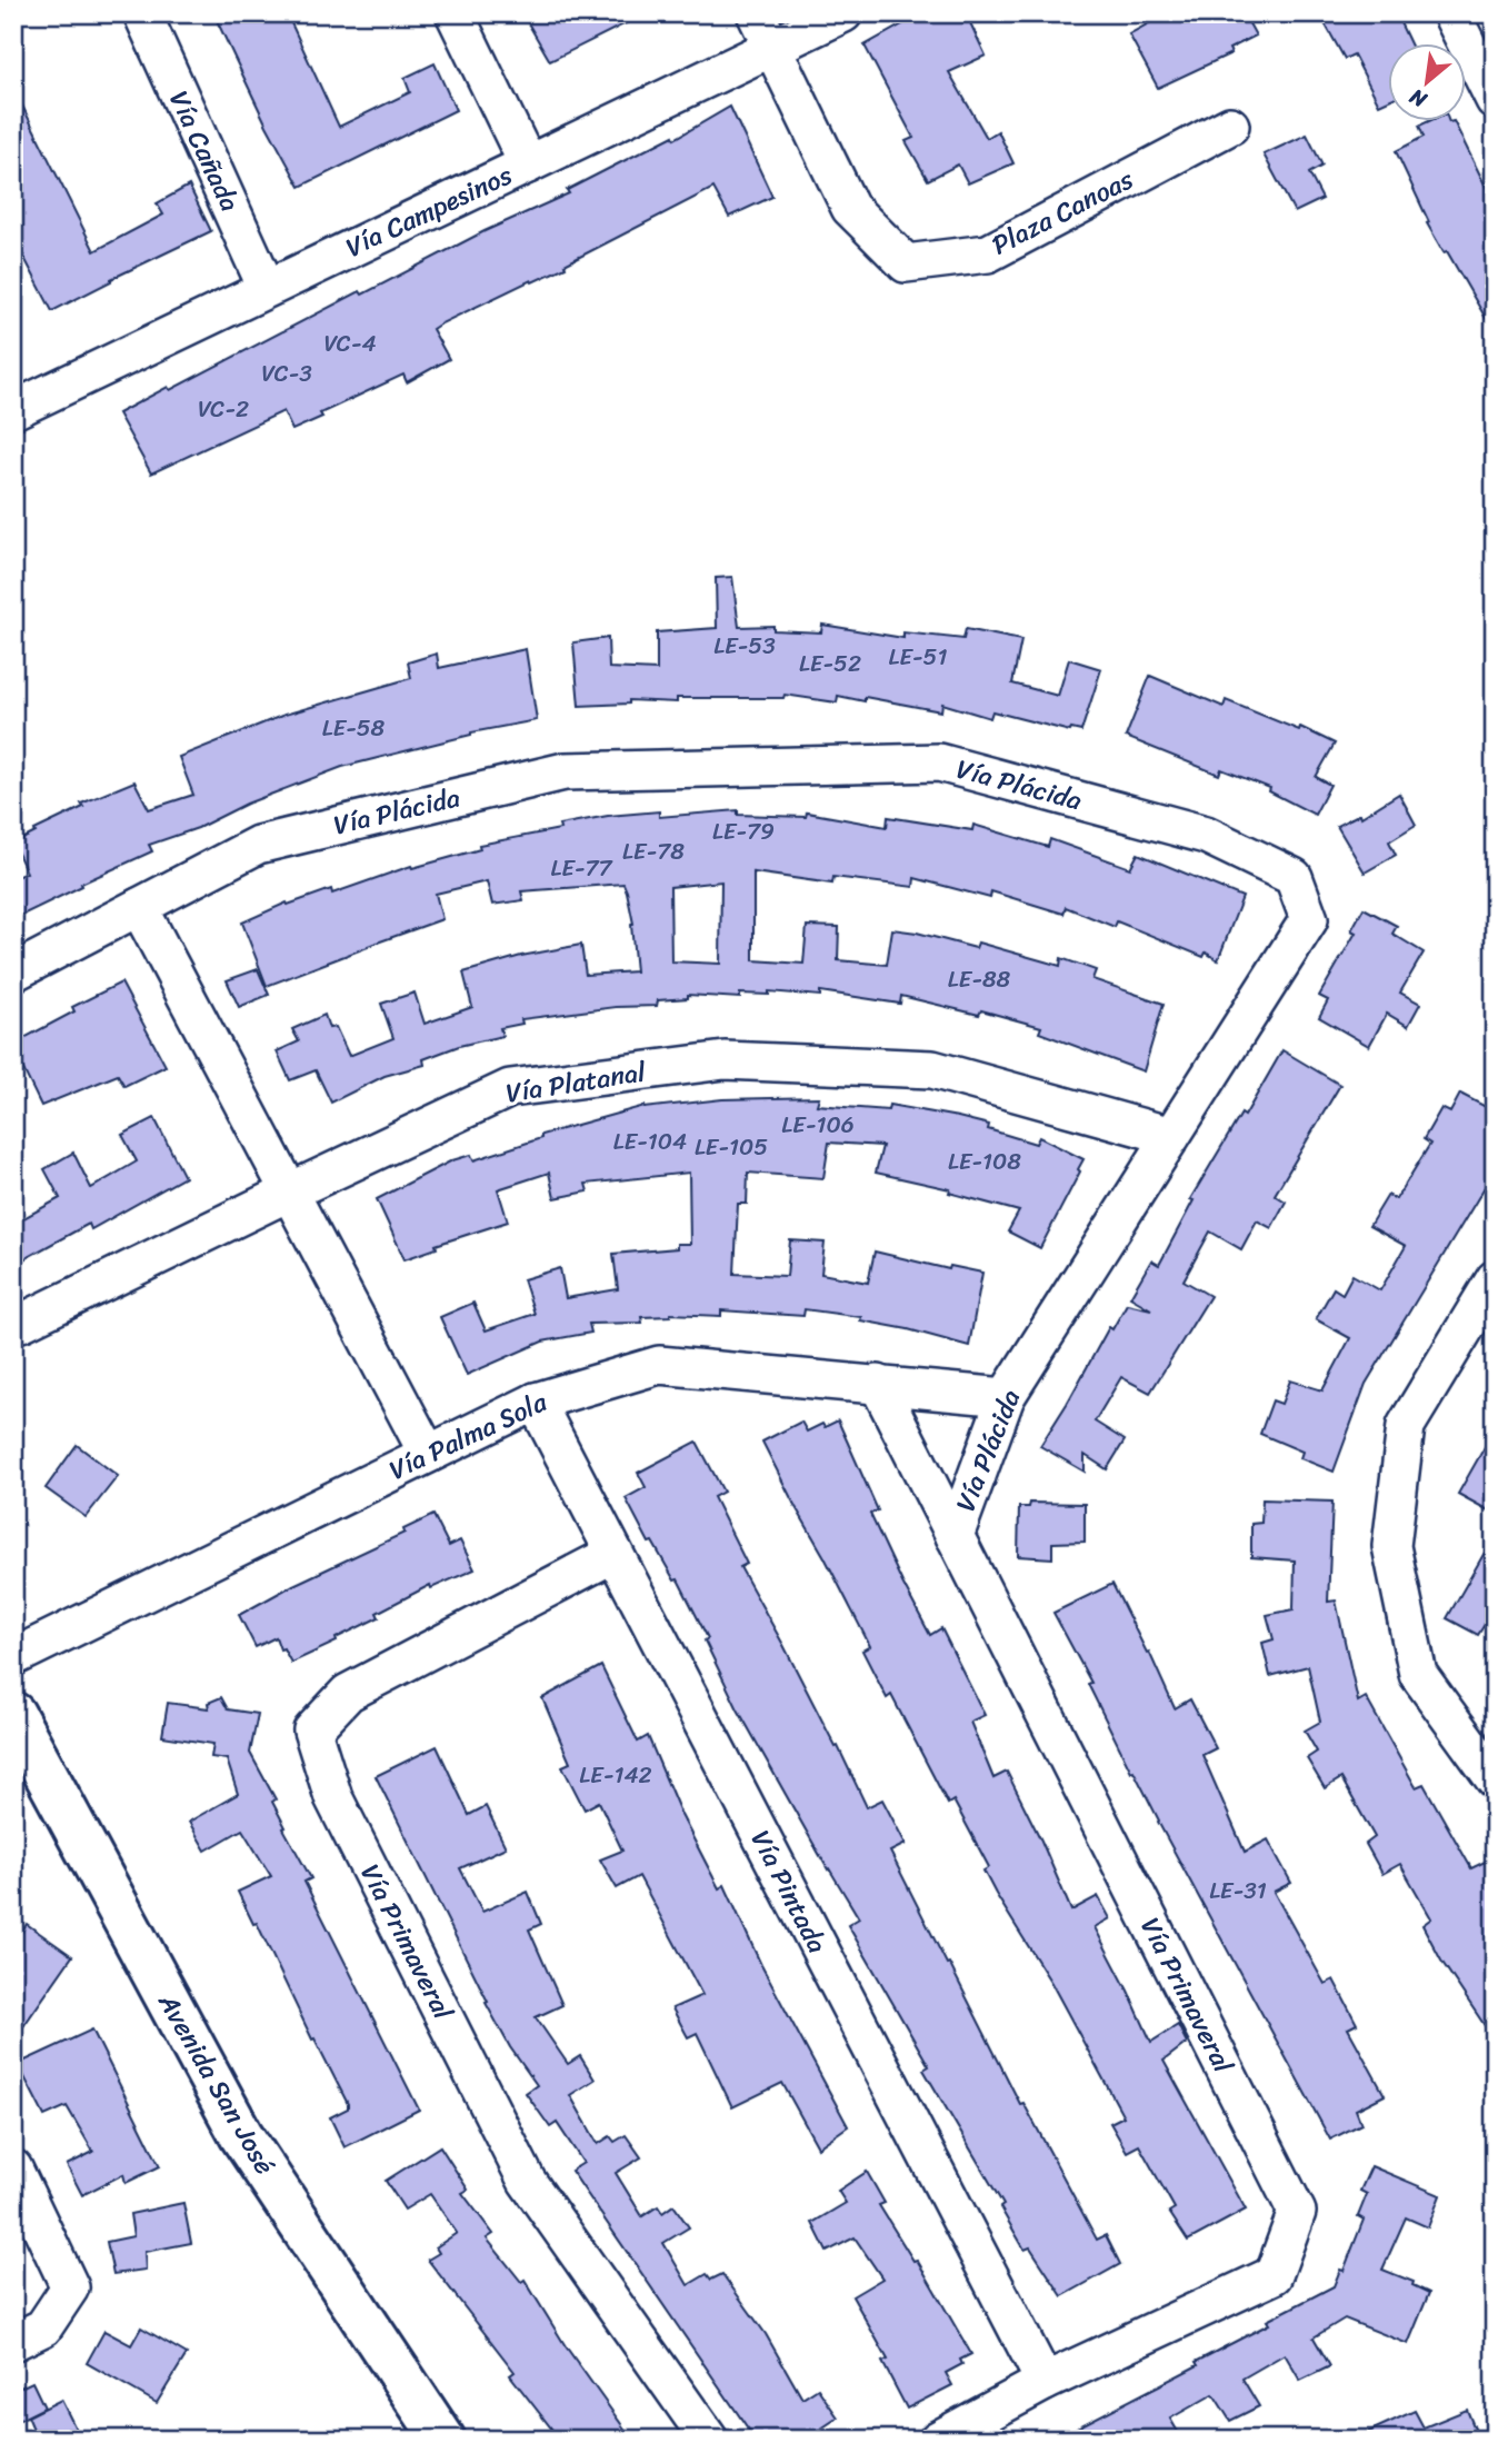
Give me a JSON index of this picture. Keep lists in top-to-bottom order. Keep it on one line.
{"streets":{"street":["Vía Cañada","Vía Campesinos","Plaza Canoas","Vía Plácida","Vía Platanal","Vía Palma Sola","Vía Pintada","Vía Primaveral","Avenida San José"]},"crossings":[["Vía Cañada","Vía Campesinos"],["Vía Campesinos","Plaza Canoas"],["Vía Plácida","Vía Platanal"],["Vía Plácida","Vía Palma Sola"],["Vía Plácida","Vía Primaveral"],["Vía Palma Sola","Vía Pintada"],["Vía Palma Sola","Vía Primaveral"],["Vía Pintada","Vía Primaveral"]],"house_numbers":["VC-4","VC-3","VC-2","LE-53","LE-51","LE-52","LE-58","LE-79","LE-78","LE-77","LE-88","LE-106","LE-104","LE-105","LE-108","LE-142","LE-31"],"north":"bottom left"}
